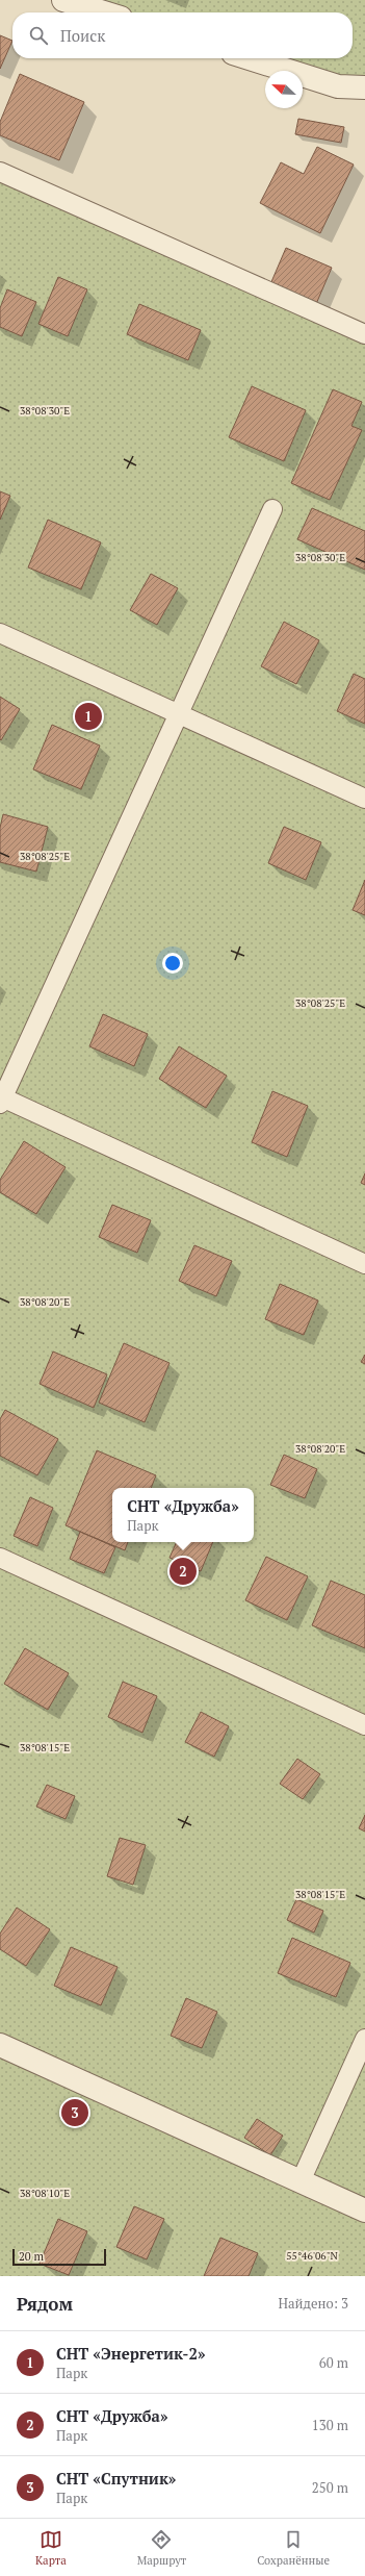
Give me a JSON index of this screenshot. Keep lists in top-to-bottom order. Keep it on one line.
{"scale_bar":"20 m","north":"top left","page":{"search":"Поиск","pins":["1","2","3"],"popup":["СНТ «Дружба»","Парк"],"scale":"20 m","heading":["Рядом","Найдено: 3"],"list":[{"mark":"1","name":"СНТ «Энергетик-2»","note":"Парк","value":"60 m"},{"mark":"2","name":"СНТ «Дружба»","note":"Парк","value":"130 m"},{"mark":"3","name":"СНТ «Спутник»","note":"Парк","value":"250 m"}],"nav":["Карта","Маршрут","Сохранённые"]},"coordinates":["38°08'30\"E","38°08'25\"E","38°08'20\"E","38°08'15\"E","38°08'10\"E","55°46'06\"N"]}
